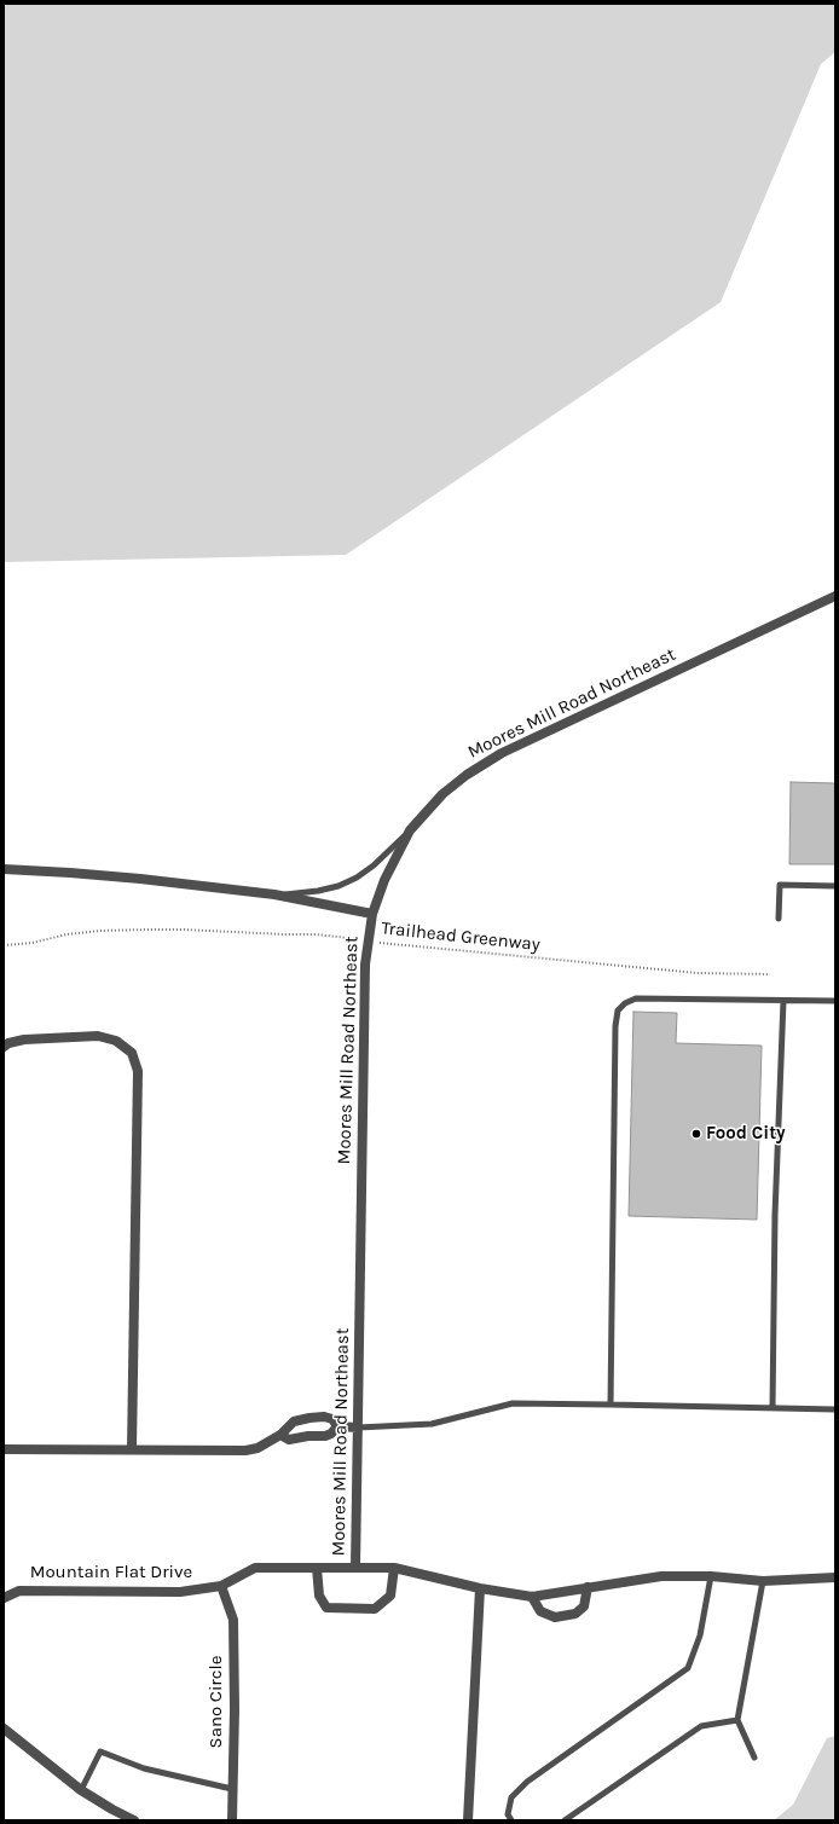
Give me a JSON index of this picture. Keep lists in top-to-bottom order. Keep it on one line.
{"streets":{"street":["Moores Mill Road Northeast","Mountain Flat Drive","Sano Circle"],"path":["Trailhead Greenway"]},"crossings":[["Moores Mill Road Northeast","Trailhead Greenway"],["Moores Mill Road Northeast","Mountain Flat Drive"],["Mountain Flat Drive","Sano Circle"]],"places":["Food City"]}
